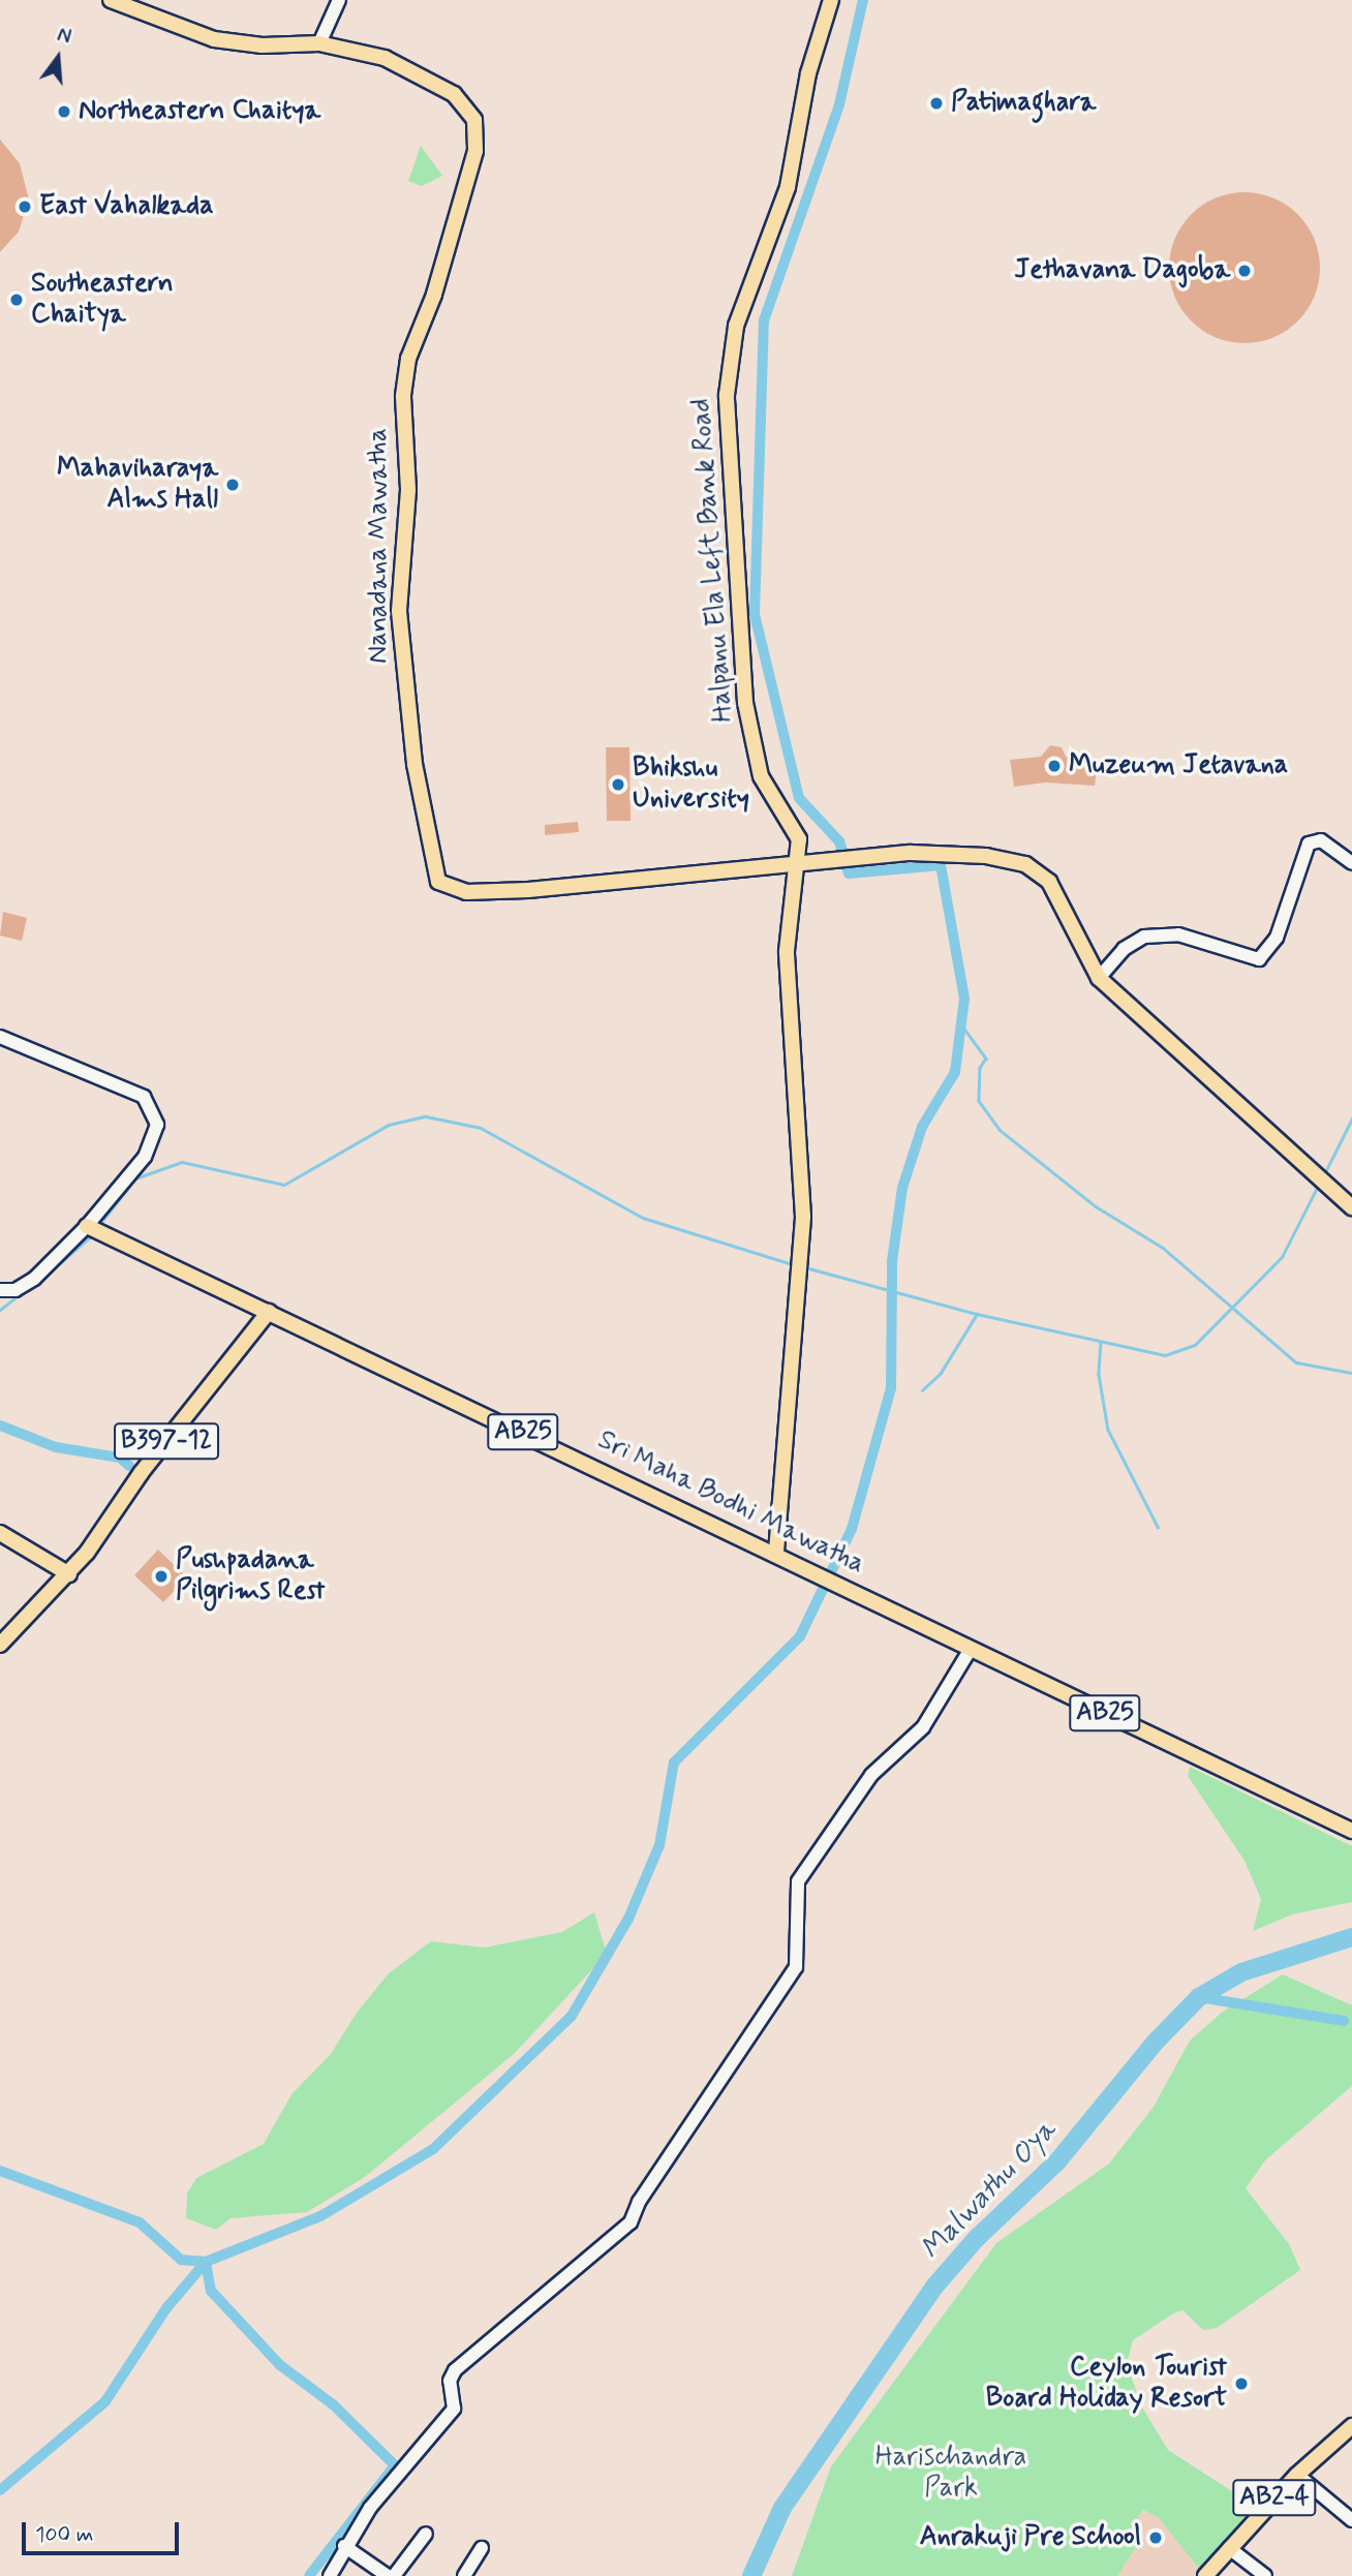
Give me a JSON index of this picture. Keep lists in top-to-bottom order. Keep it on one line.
{"streets":{"main road":["Nanadana Mawatha","Halpanu Ela Left Bank Road","AB25","B397-12","Sri Maha Bodhi Mawatha","AB2-4"]},"crossings":[["Nanadana Mawatha","Halpanu Ela Left Bank Road"],["Halpanu Ela Left Bank Road","Sri Maha Bodhi Mawatha"],["B397-12","Sri Maha Bodhi Mawatha"]],"water":["Malwathu Oya"],"parks":["Harischandra Park"],"places":["Patimaghara","Northeastern Chaitya","East Vahalkada","Jethavana Dagoba","Southeastern Chaitya","Mahaviharaya Alms Hall","Muzeum Jetavana","Bhikshu University","Pushpadana Pilgrims Rest","Ceylon Tourist Board Holiday Resort","Anrakuji Pre School"],"scale_bar":"100 m","north":"top"}
